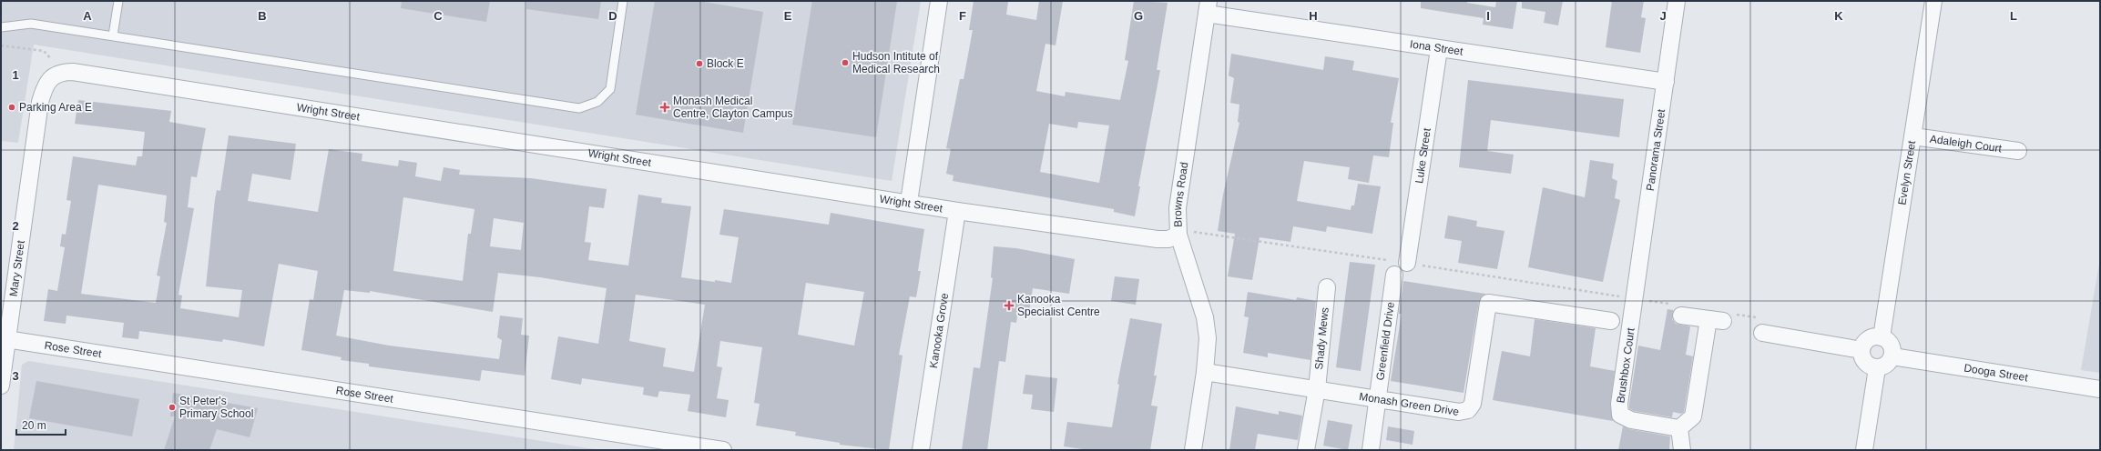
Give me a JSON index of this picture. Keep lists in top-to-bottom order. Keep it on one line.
{"streets":{"street":["Iona Street","Wright Street","Adaleigh Court","Panorama Street","Luke Street","Evelyn Street","Browns Road","Mary Street","Kanooka Grove","Shady Mews","Greenfield Drive","Rose Street","Brushbox Court","Dooga Street","Monash Green Drive"]},"crossings":[["Iona Street","Panorama Street"],["Iona Street","Luke Street"],["Iona Street","Browns Road"],["Wright Street","Browns Road"],["Wright Street","Mary Street"],["Wright Street","Kanooka Grove"],["Adaleigh Court","Evelyn Street"],["Panorama Street","Brushbox Court"],["Evelyn Street","Dooga Street"],["Browns Road","Monash Green Drive"],["Mary Street","Rose Street"],["Shady Mews","Monash Green Drive"],["Greenfield Drive","Monash Green Drive"]],"places":{"other":["Hudson Intitute of Medical Research","Block E","Parking Area E","St Peter's Primary School"],"health":["Monash Medical Centre, Clayton Campus","Kanooka Specialist Centre"]},"scale_bar":"20 m","grid":{"columns":["A","B","C","D","E","F","G","H","I","J","K","L"],"rows":["1","2","3"]}}
